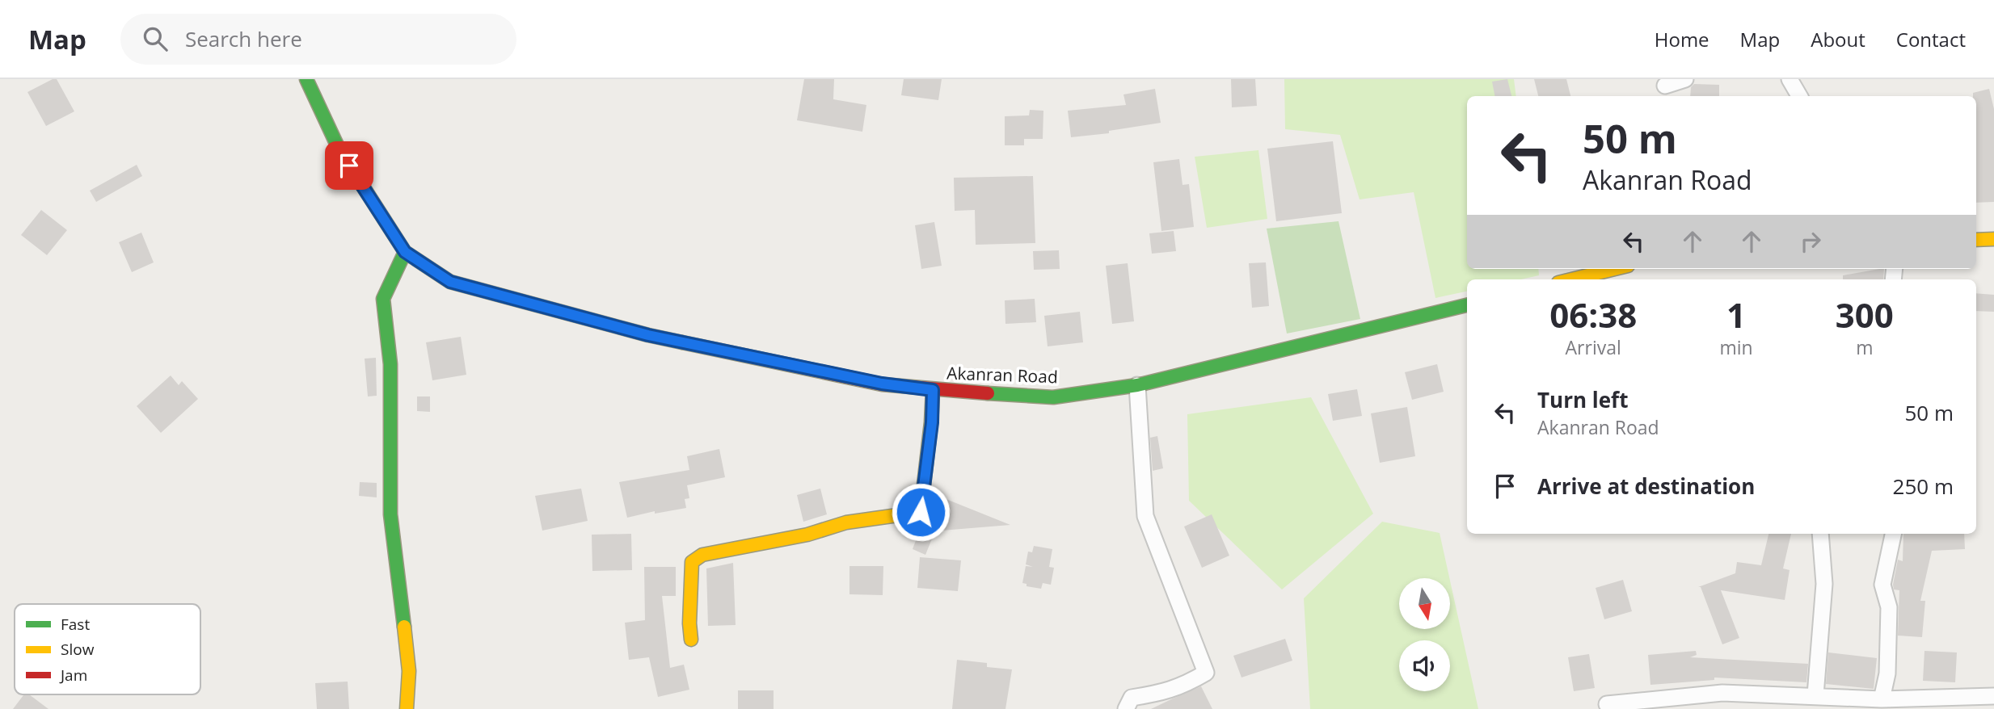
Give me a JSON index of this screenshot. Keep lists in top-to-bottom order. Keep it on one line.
{"streets":{"main road":["Akanran Road"]},"legend":["Fast","Slow","Jam"],"north":"bottom","page":{"header":"Map","search":"Search here","nav":["Home","Map","About","Contact"],"turn":["50 m","Akanran Road"],"eta":["06:38","Arrival","1","min","300","m"],"list":[{"name":"Turn left","note":"Akanran Road","value":"50 m"},{"name":"Arrive at destination","value":"250 m"}]}}
